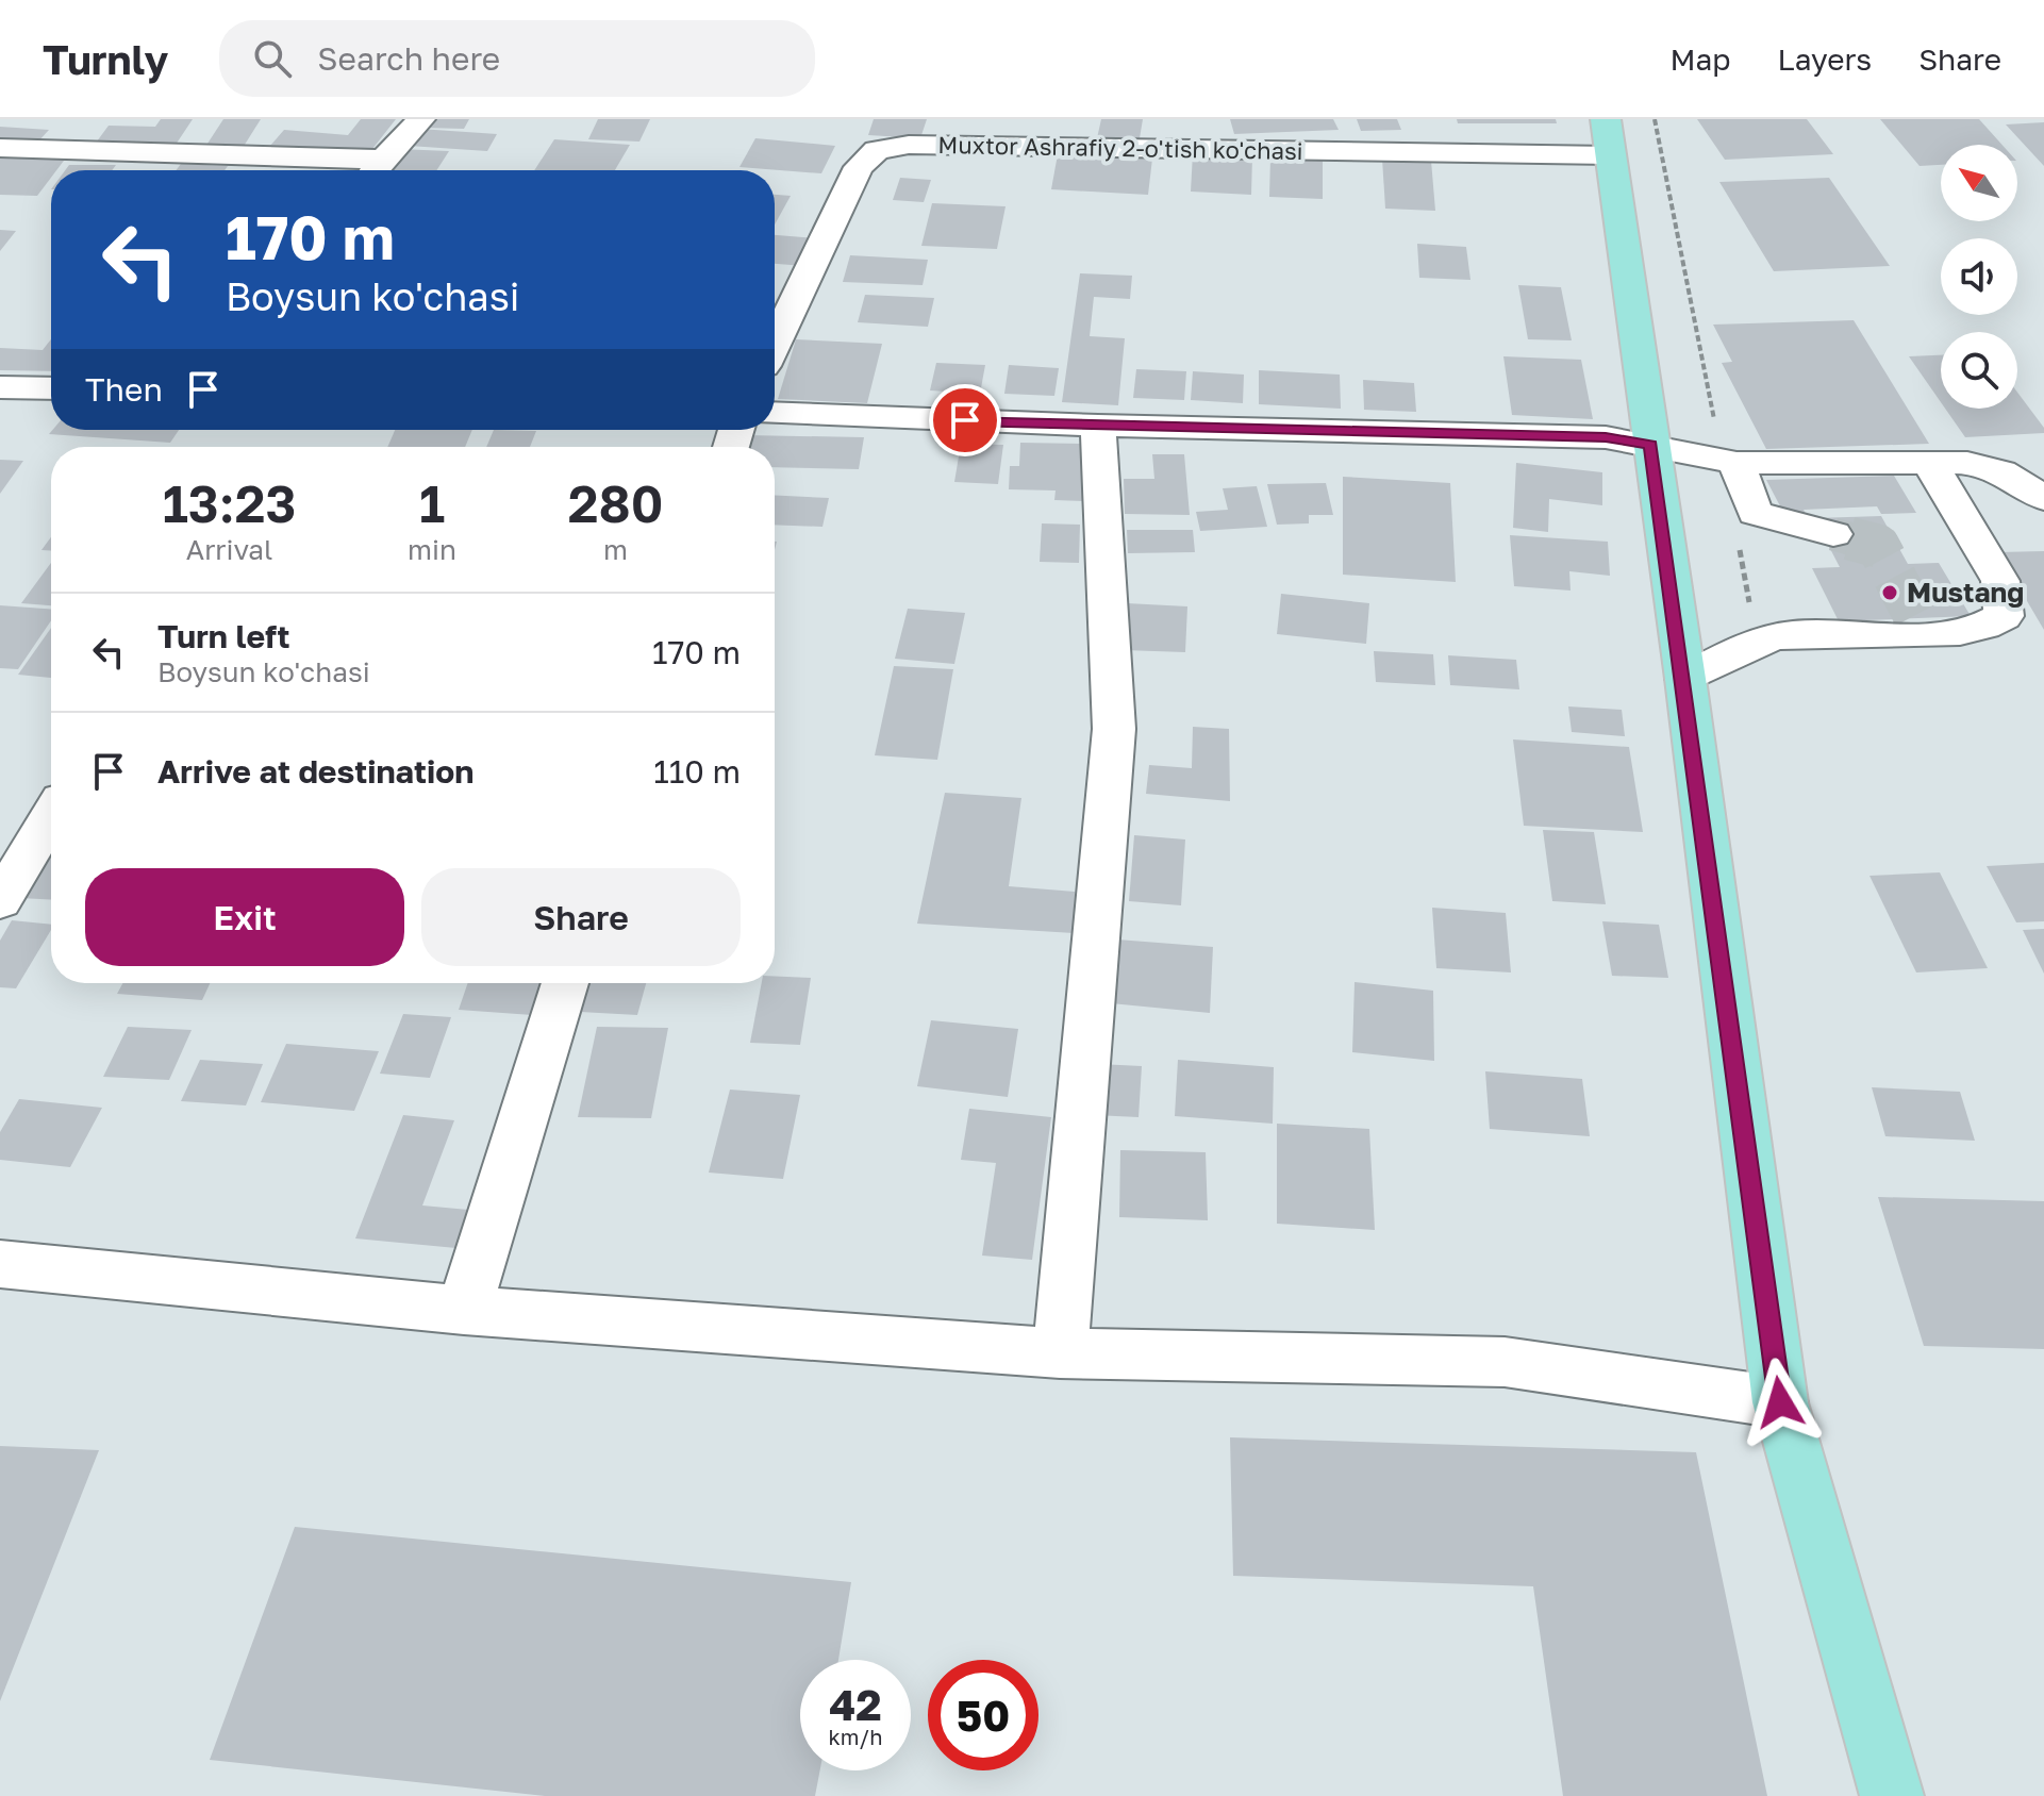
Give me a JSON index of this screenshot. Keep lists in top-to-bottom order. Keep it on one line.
{"streets":{"street":["Muxtor Ashrafiy 2-o'tish ko'chasi"]},"places":["Mustang"],"north":"top left","page":{"header":"Turnly","search":"Search here","nav":["Map","Layers","Share"],"turn":["170 m","Boysun ko'chasi"],"then":"Then","eta":["13:23","Arrival","1","min","280","m"],"list":[{"name":"Turn left","note":"Boysun ko'chasi","value":"170 m"},{"name":"Arrive at destination","value":"110 m"}],"buttons":["Exit","Share"],"speed":"42 km/h","limit":"50"}}
